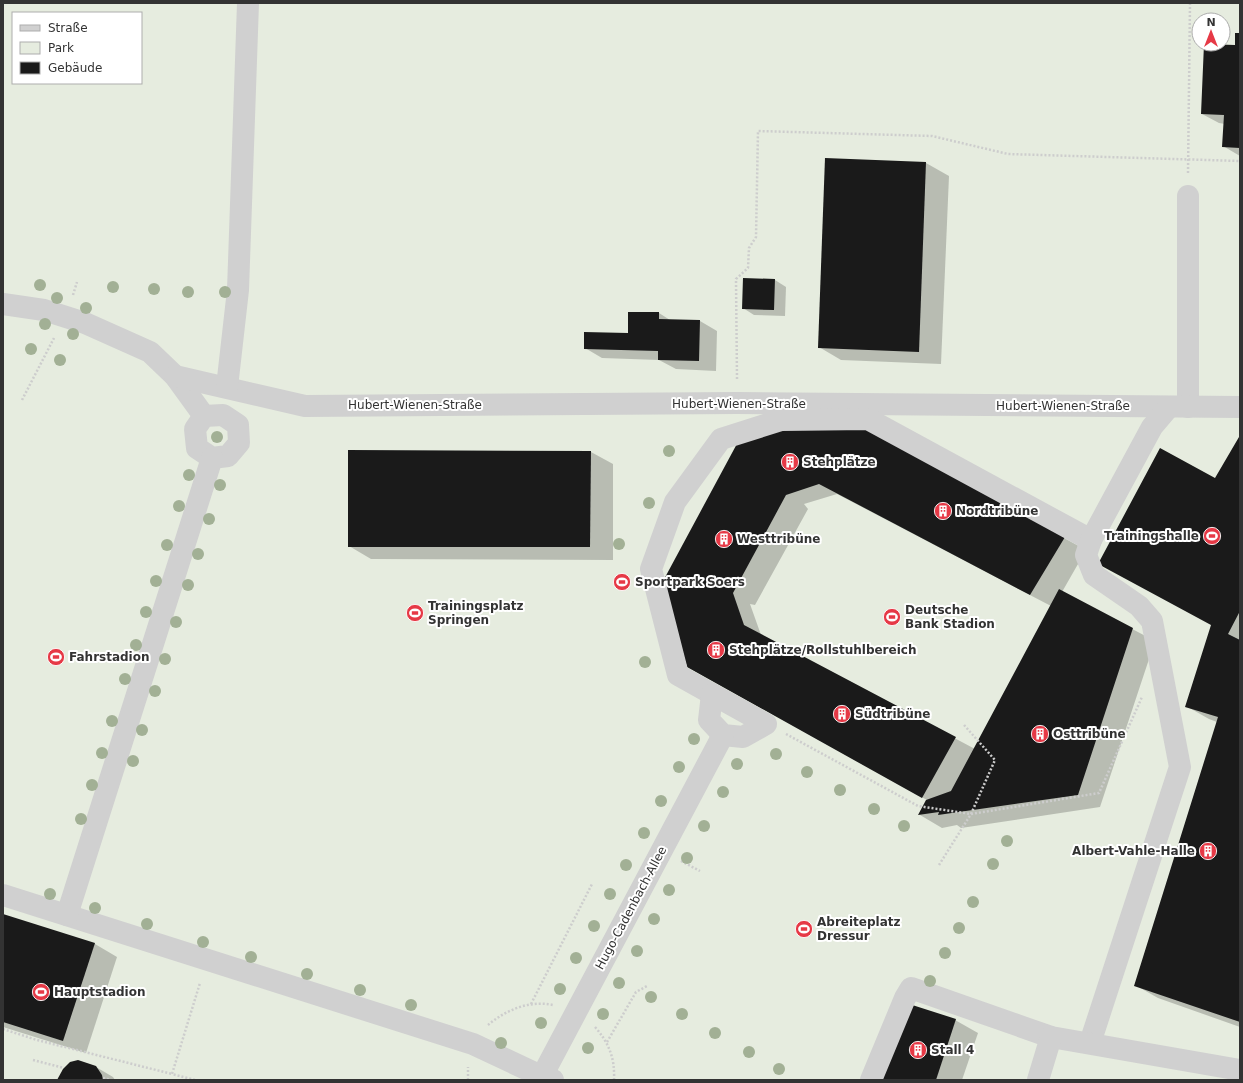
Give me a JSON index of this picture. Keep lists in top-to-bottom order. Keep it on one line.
{"streets":{"lane":["Hubert-Wienen-Straße","Hugo-Cadenbach-Allee"]},"places":{"building":["Stehplätze","Nordtribüne","Westtribüne","Stehplätze/Rollstuhlbereich","Südtribüne","Osttribüne","Albert-Vahle-Halle","Stall 4"],"sports":["Trainingshalle","Sportpark Soers","Trainingsplatz Springen","Deutsche Bank Stadion","Fahrstadion","Abreiteplatz Dressur","Hauptstadion"]},"legend":["Straße","Park","Gebäude"],"north":"top"}
